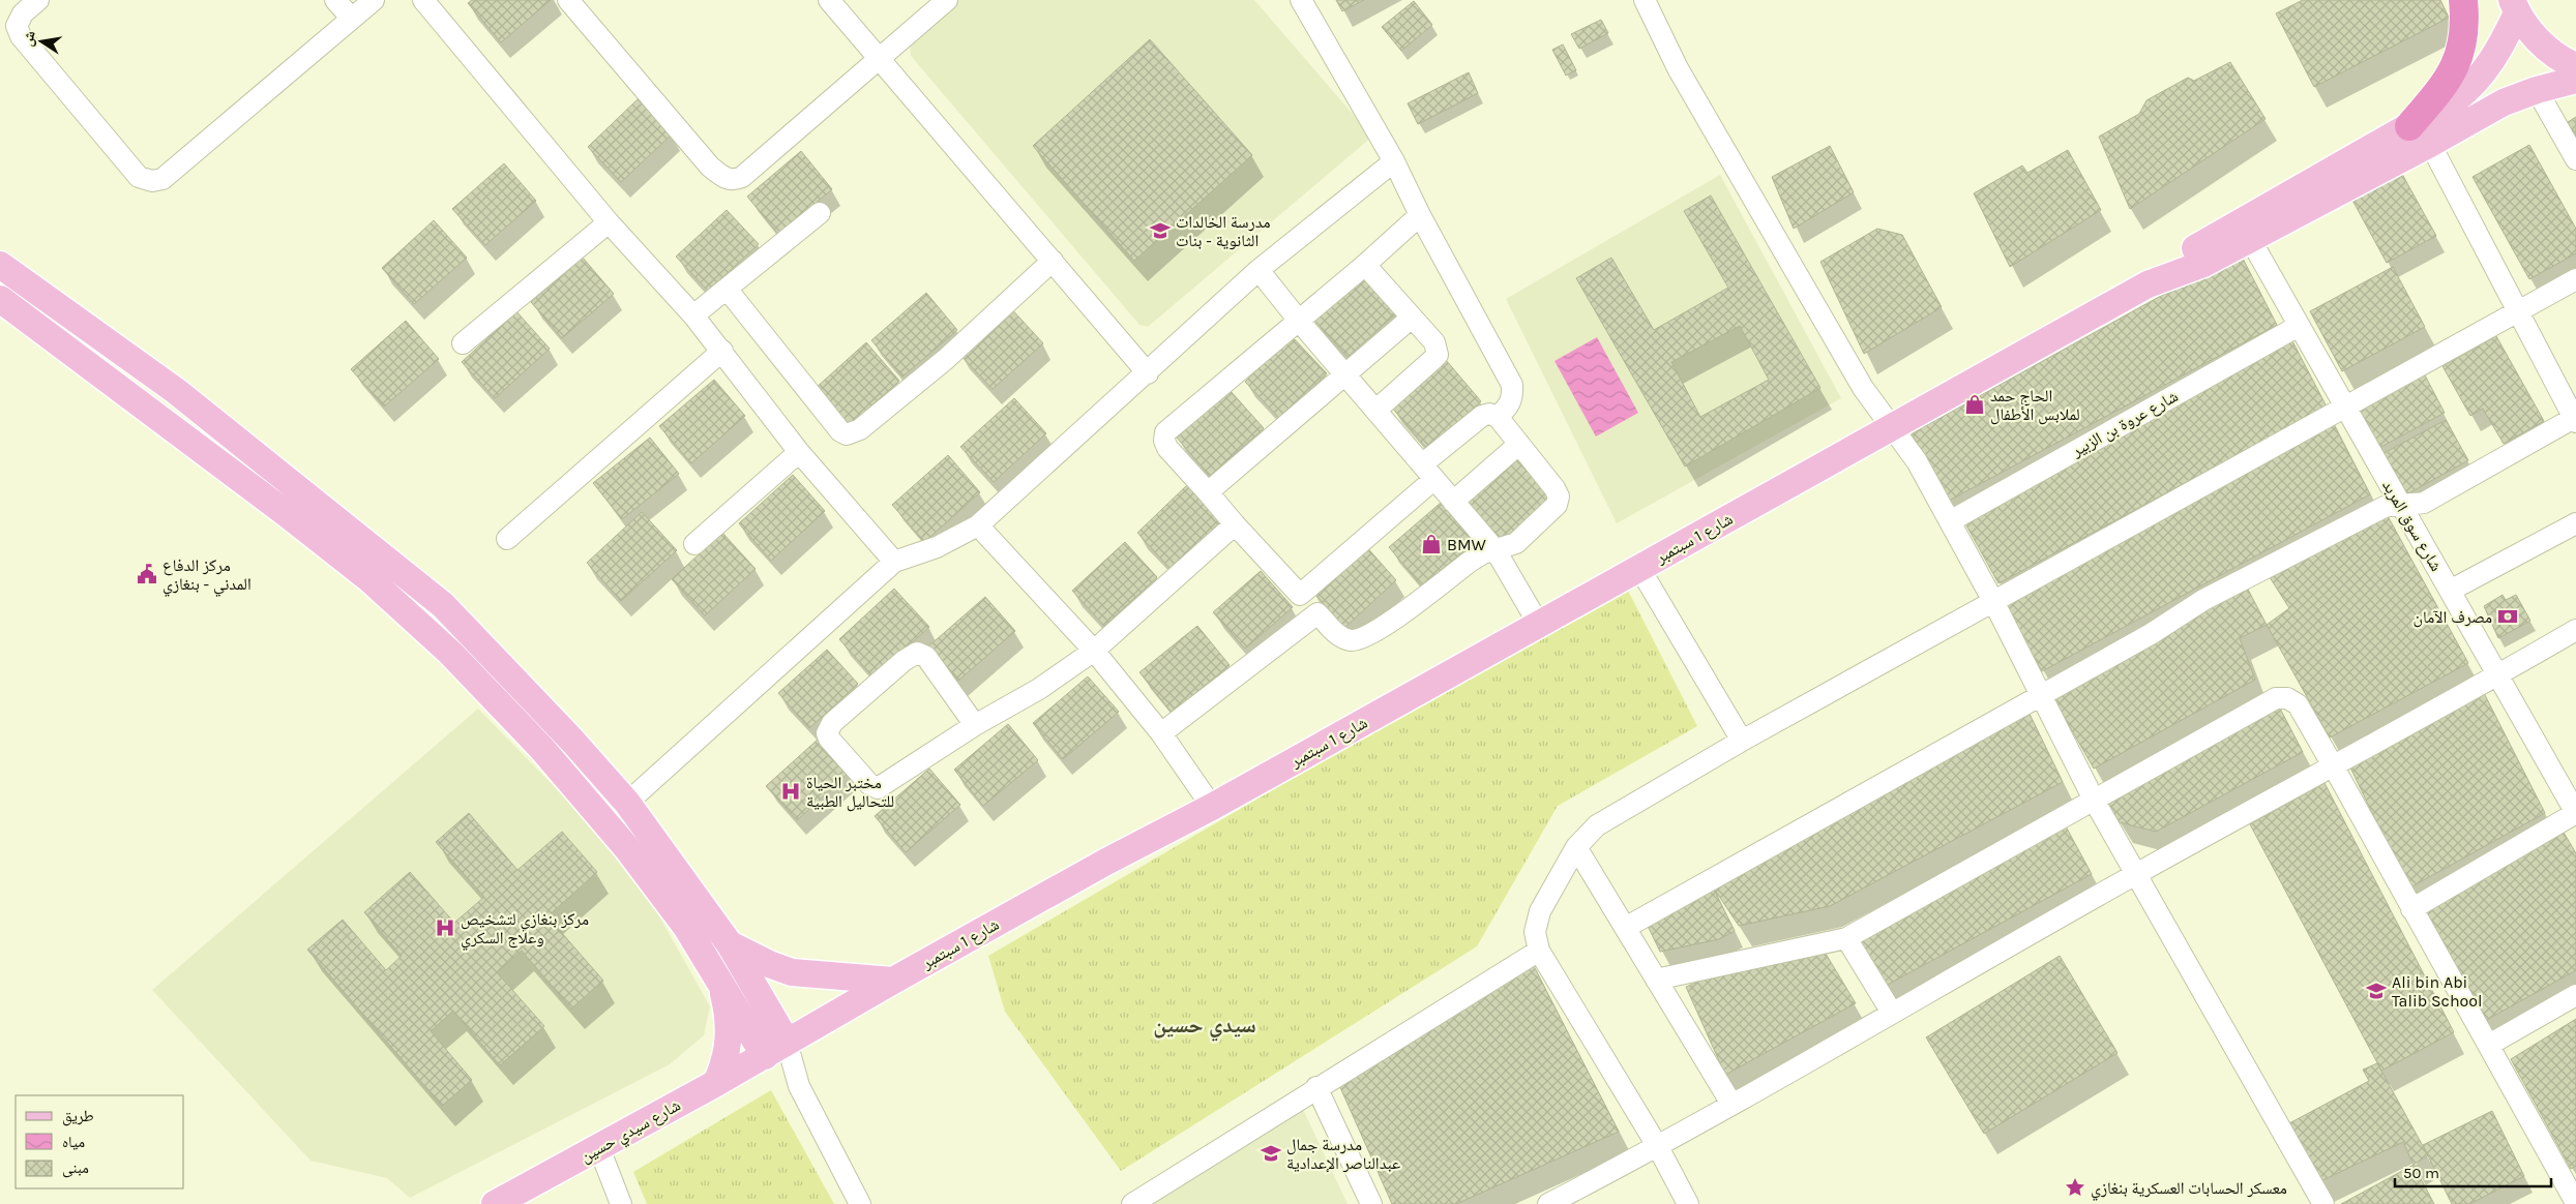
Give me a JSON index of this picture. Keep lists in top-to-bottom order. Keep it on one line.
{"streets":{"main road":["شارع 1 سبتمبر","شارع سيدي حسين"],"street":["شارع عروة بن الزبير","شارع سوق المربد"]},"crossings":[["شارع عروة بن الزبير","شارع سوق المربد"],["شارع 1 سبتمبر","شارع سيدي حسين"]],"districts":["سيدي حسين"],"places":{"school or university":["مدرسة الخالدات الثانوية - بنات","Ali bin Abi Talib School","مدرسة جمال عبدالناصر الإعدادية"],"shop":["الحاج حمد لملابس الأطفال","BMW"],"public building":["مركز الدفاع المدني - بنغازي"],"bank":["مصرف الآمان"],"hospital":["مختبر الحياة للتحاليل الطبية","مركز بنغازي لتشخيص وعلاج السكري"],"place":["معسكر الحسابات العسكرية بنغازي"]},"legend":["طريق","مياه","مبنى"],"scale_bar":"50 m","north":"left"}
